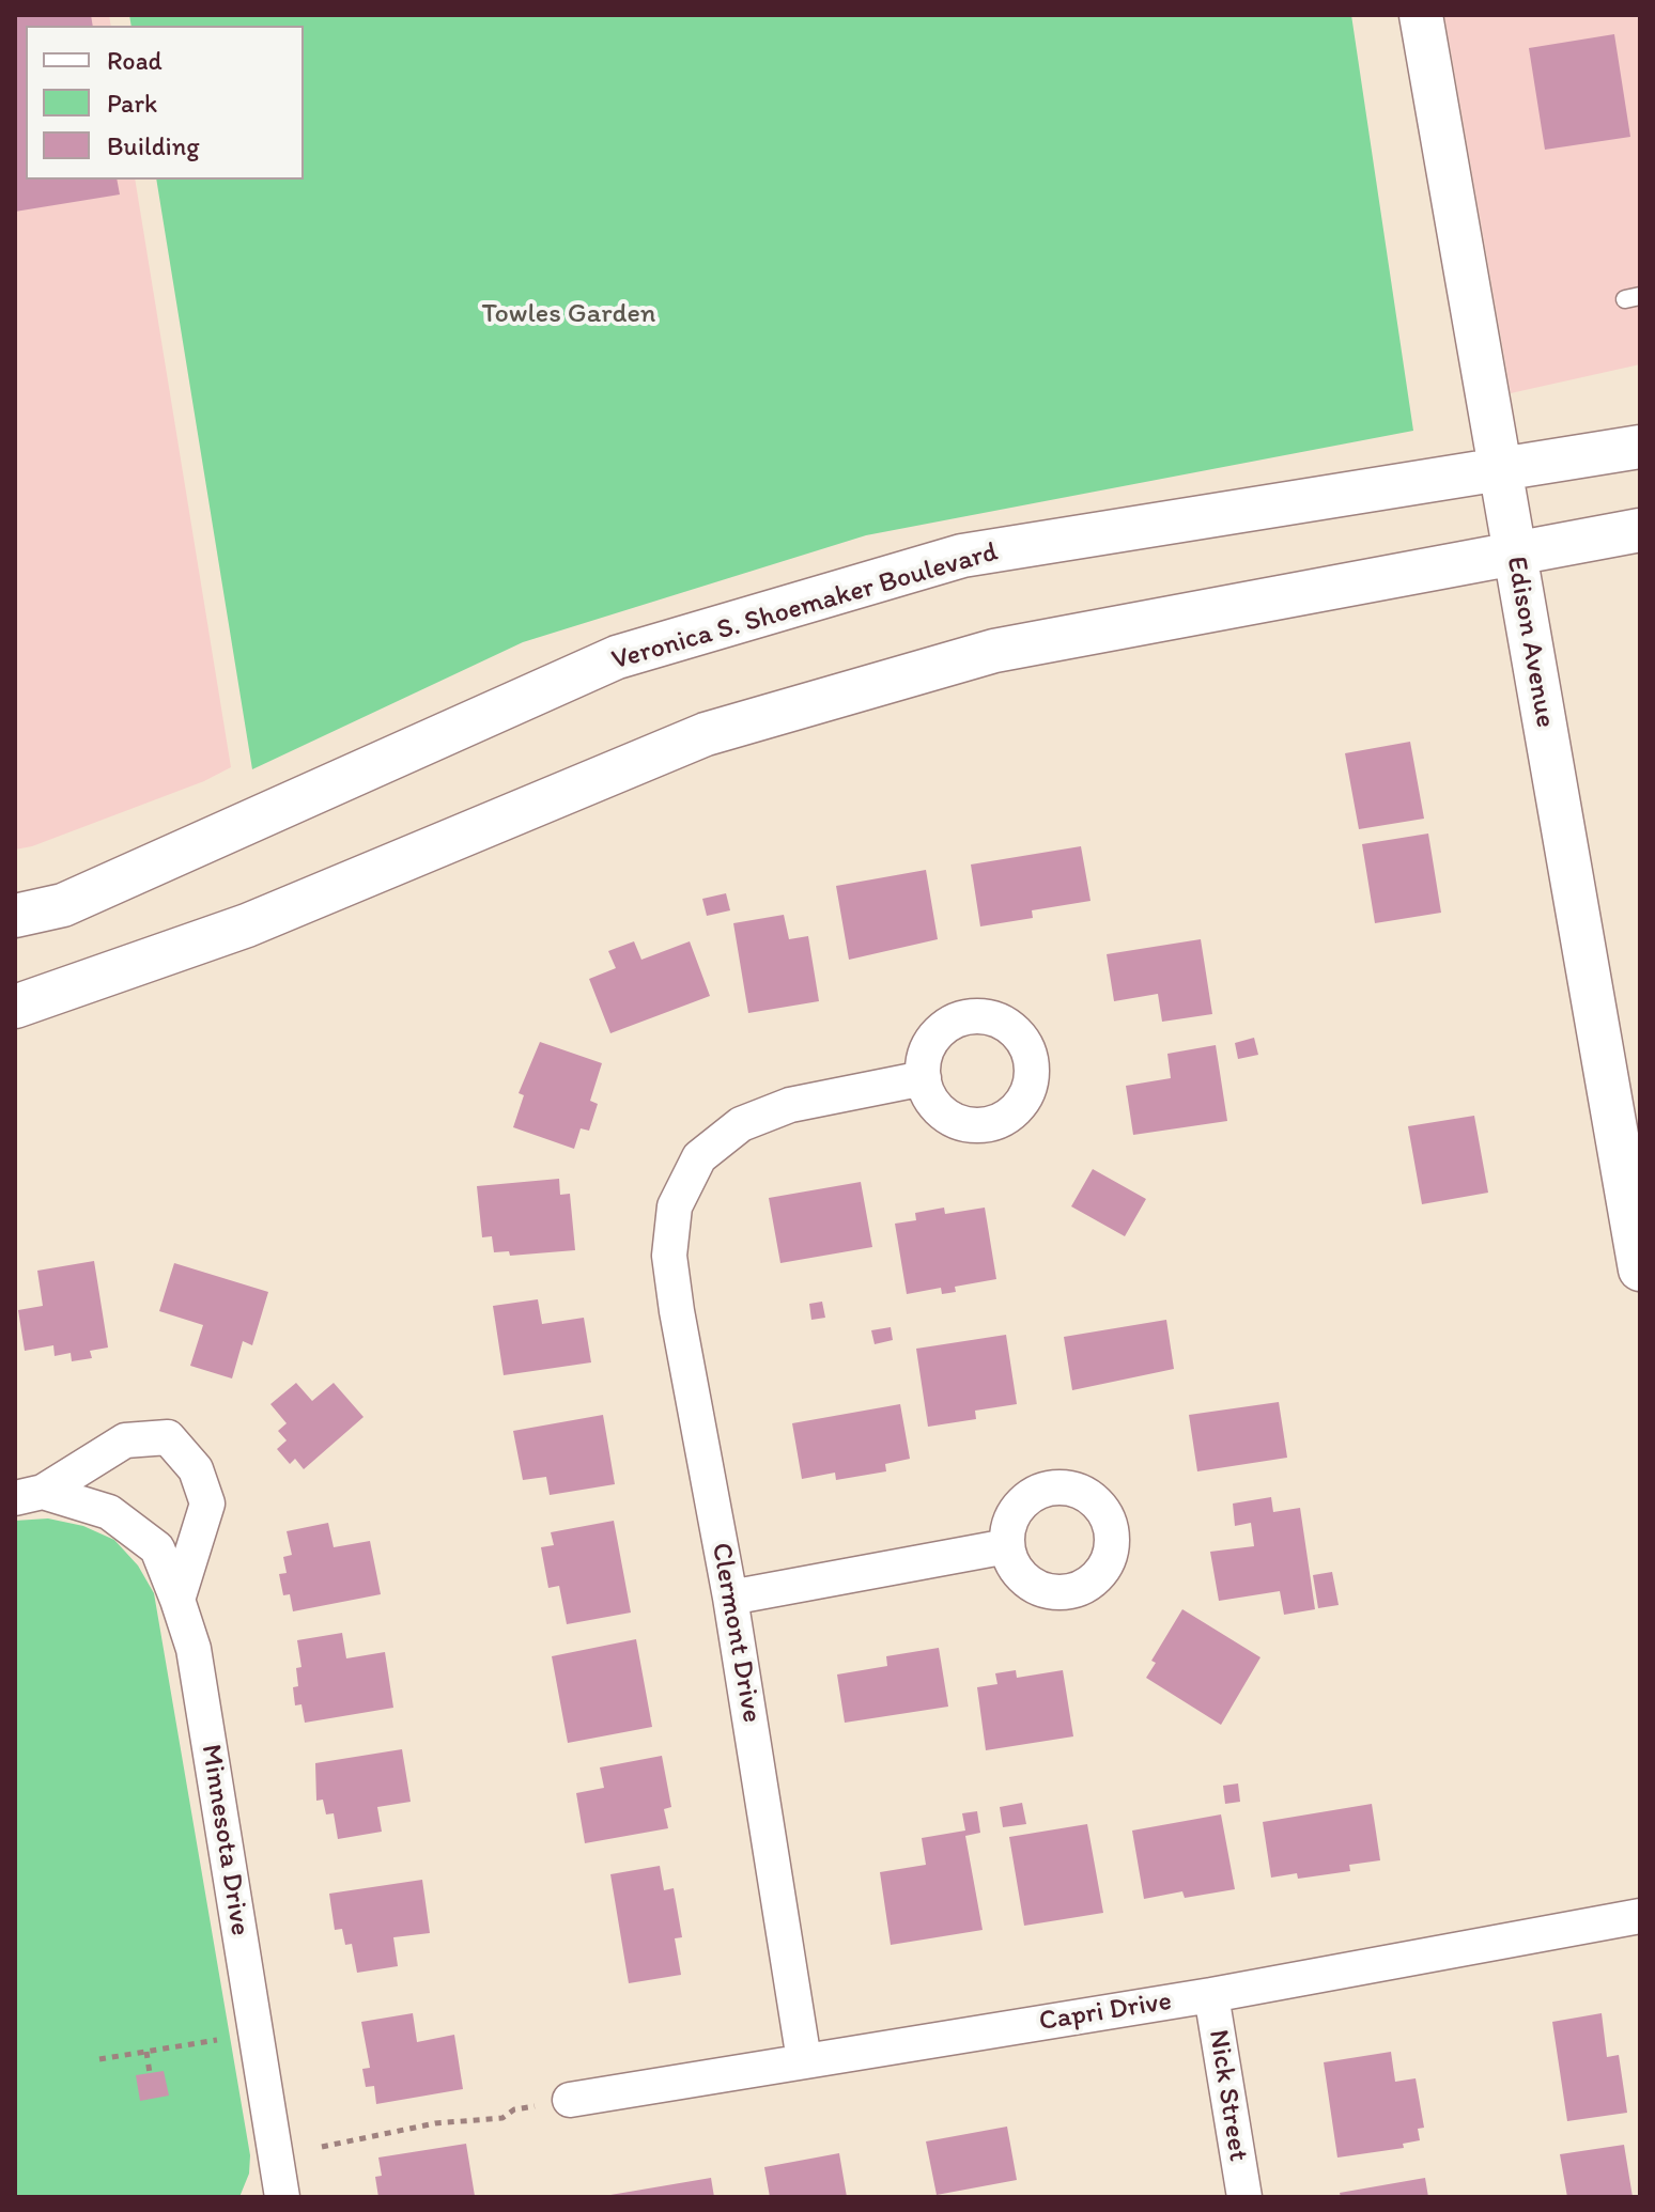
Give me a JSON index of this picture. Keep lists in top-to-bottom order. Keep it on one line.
{"streets":{"street":["Veronica S. Shoemaker Boulevard","Edison Avenue","Clermont Drive","Minnesota Drive","Capri Drive","Nick Street"]},"crossings":[["Veronica S. Shoemaker Boulevard","Edison Avenue"],["Clermont Drive","Capri Drive"],["Capri Drive","Nick Street"]],"parks":["Towles Garden"],"legend":["Road","Park","Building"]}
